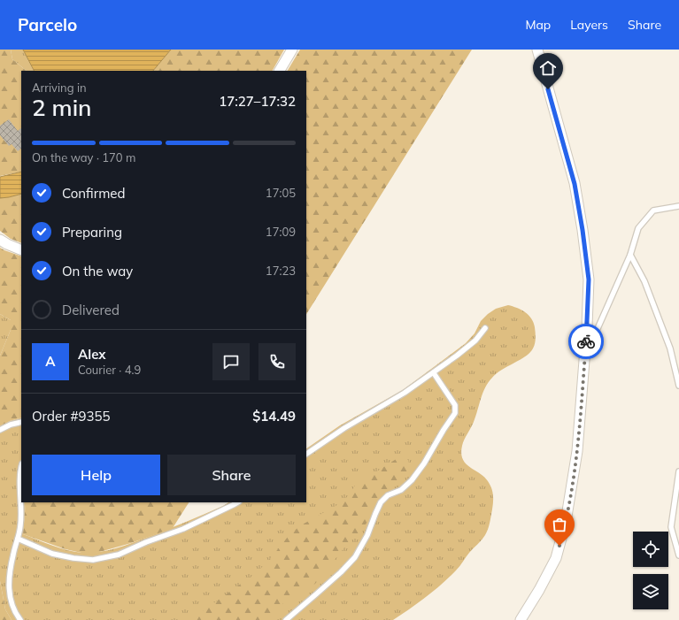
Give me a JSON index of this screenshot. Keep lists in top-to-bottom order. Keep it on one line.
{"page":{"header":"Parcelo","nav":["Map","Layers","Share"],"heading":["2 min","Arriving in","17:27–17:32"],"panel":["Alex","Courier · 4.9","Order #9355","$14.49"],"bar":"On the way · 170 m","list":[["Confirmed","17:05"],["Preparing","17:09"],["On the way","17:23"],"Delivered"],"round":"A","buttons":["Help","Share"]}}
